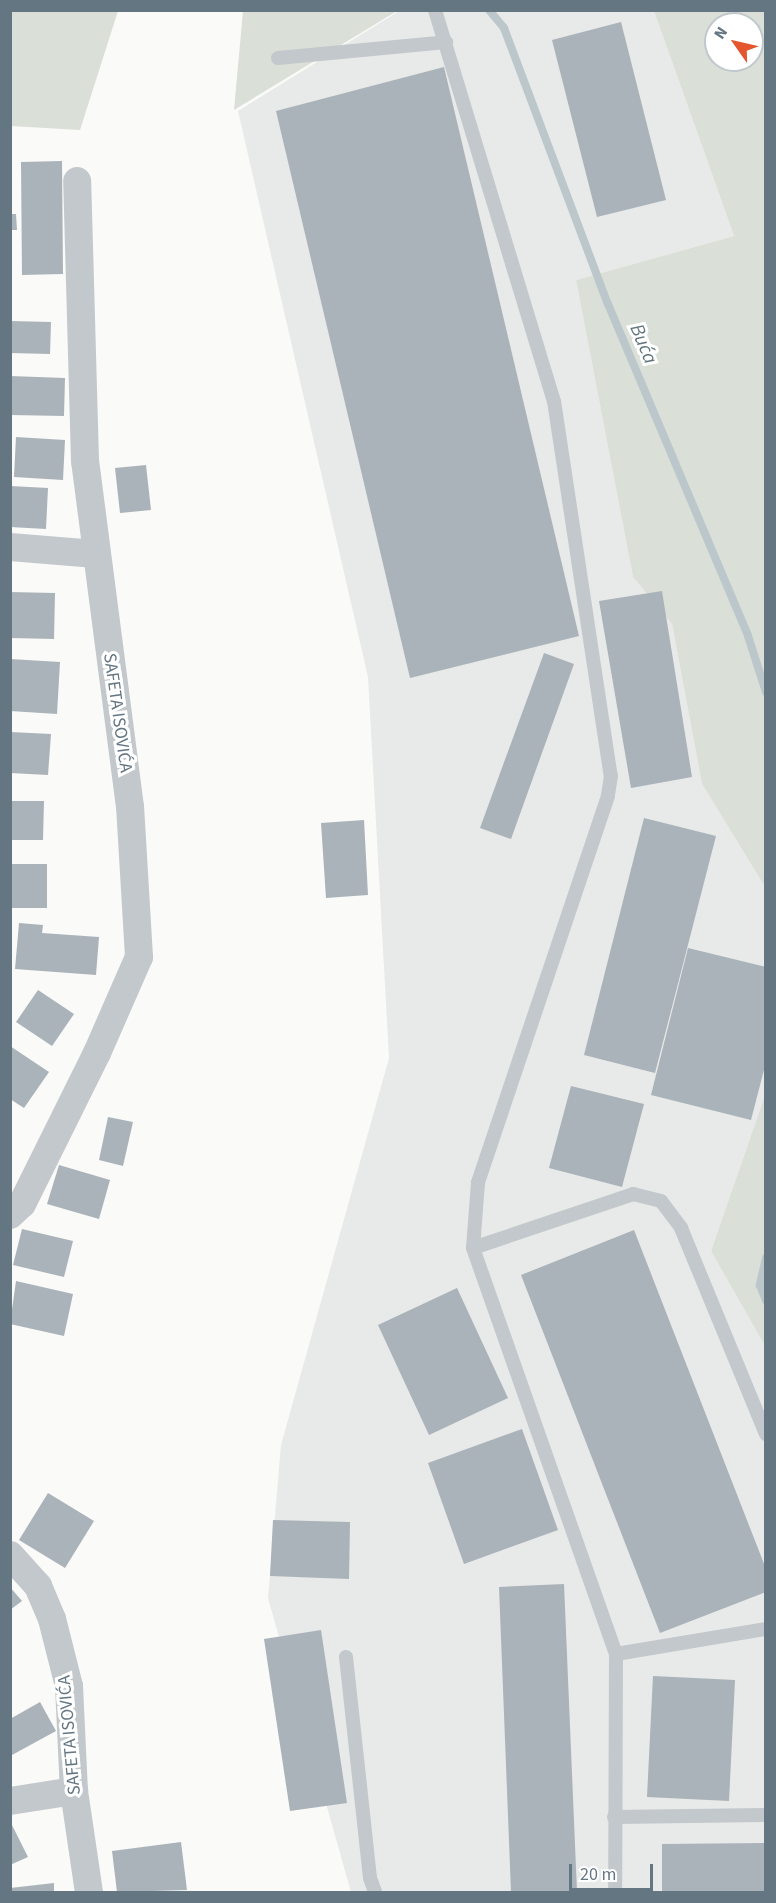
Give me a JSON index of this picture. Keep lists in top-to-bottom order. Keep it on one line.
{"streets":{"street":["SAFETA ISOVIĆA"]},"water":["Buća"],"scale_bar":"20 m","north":"top left"}
